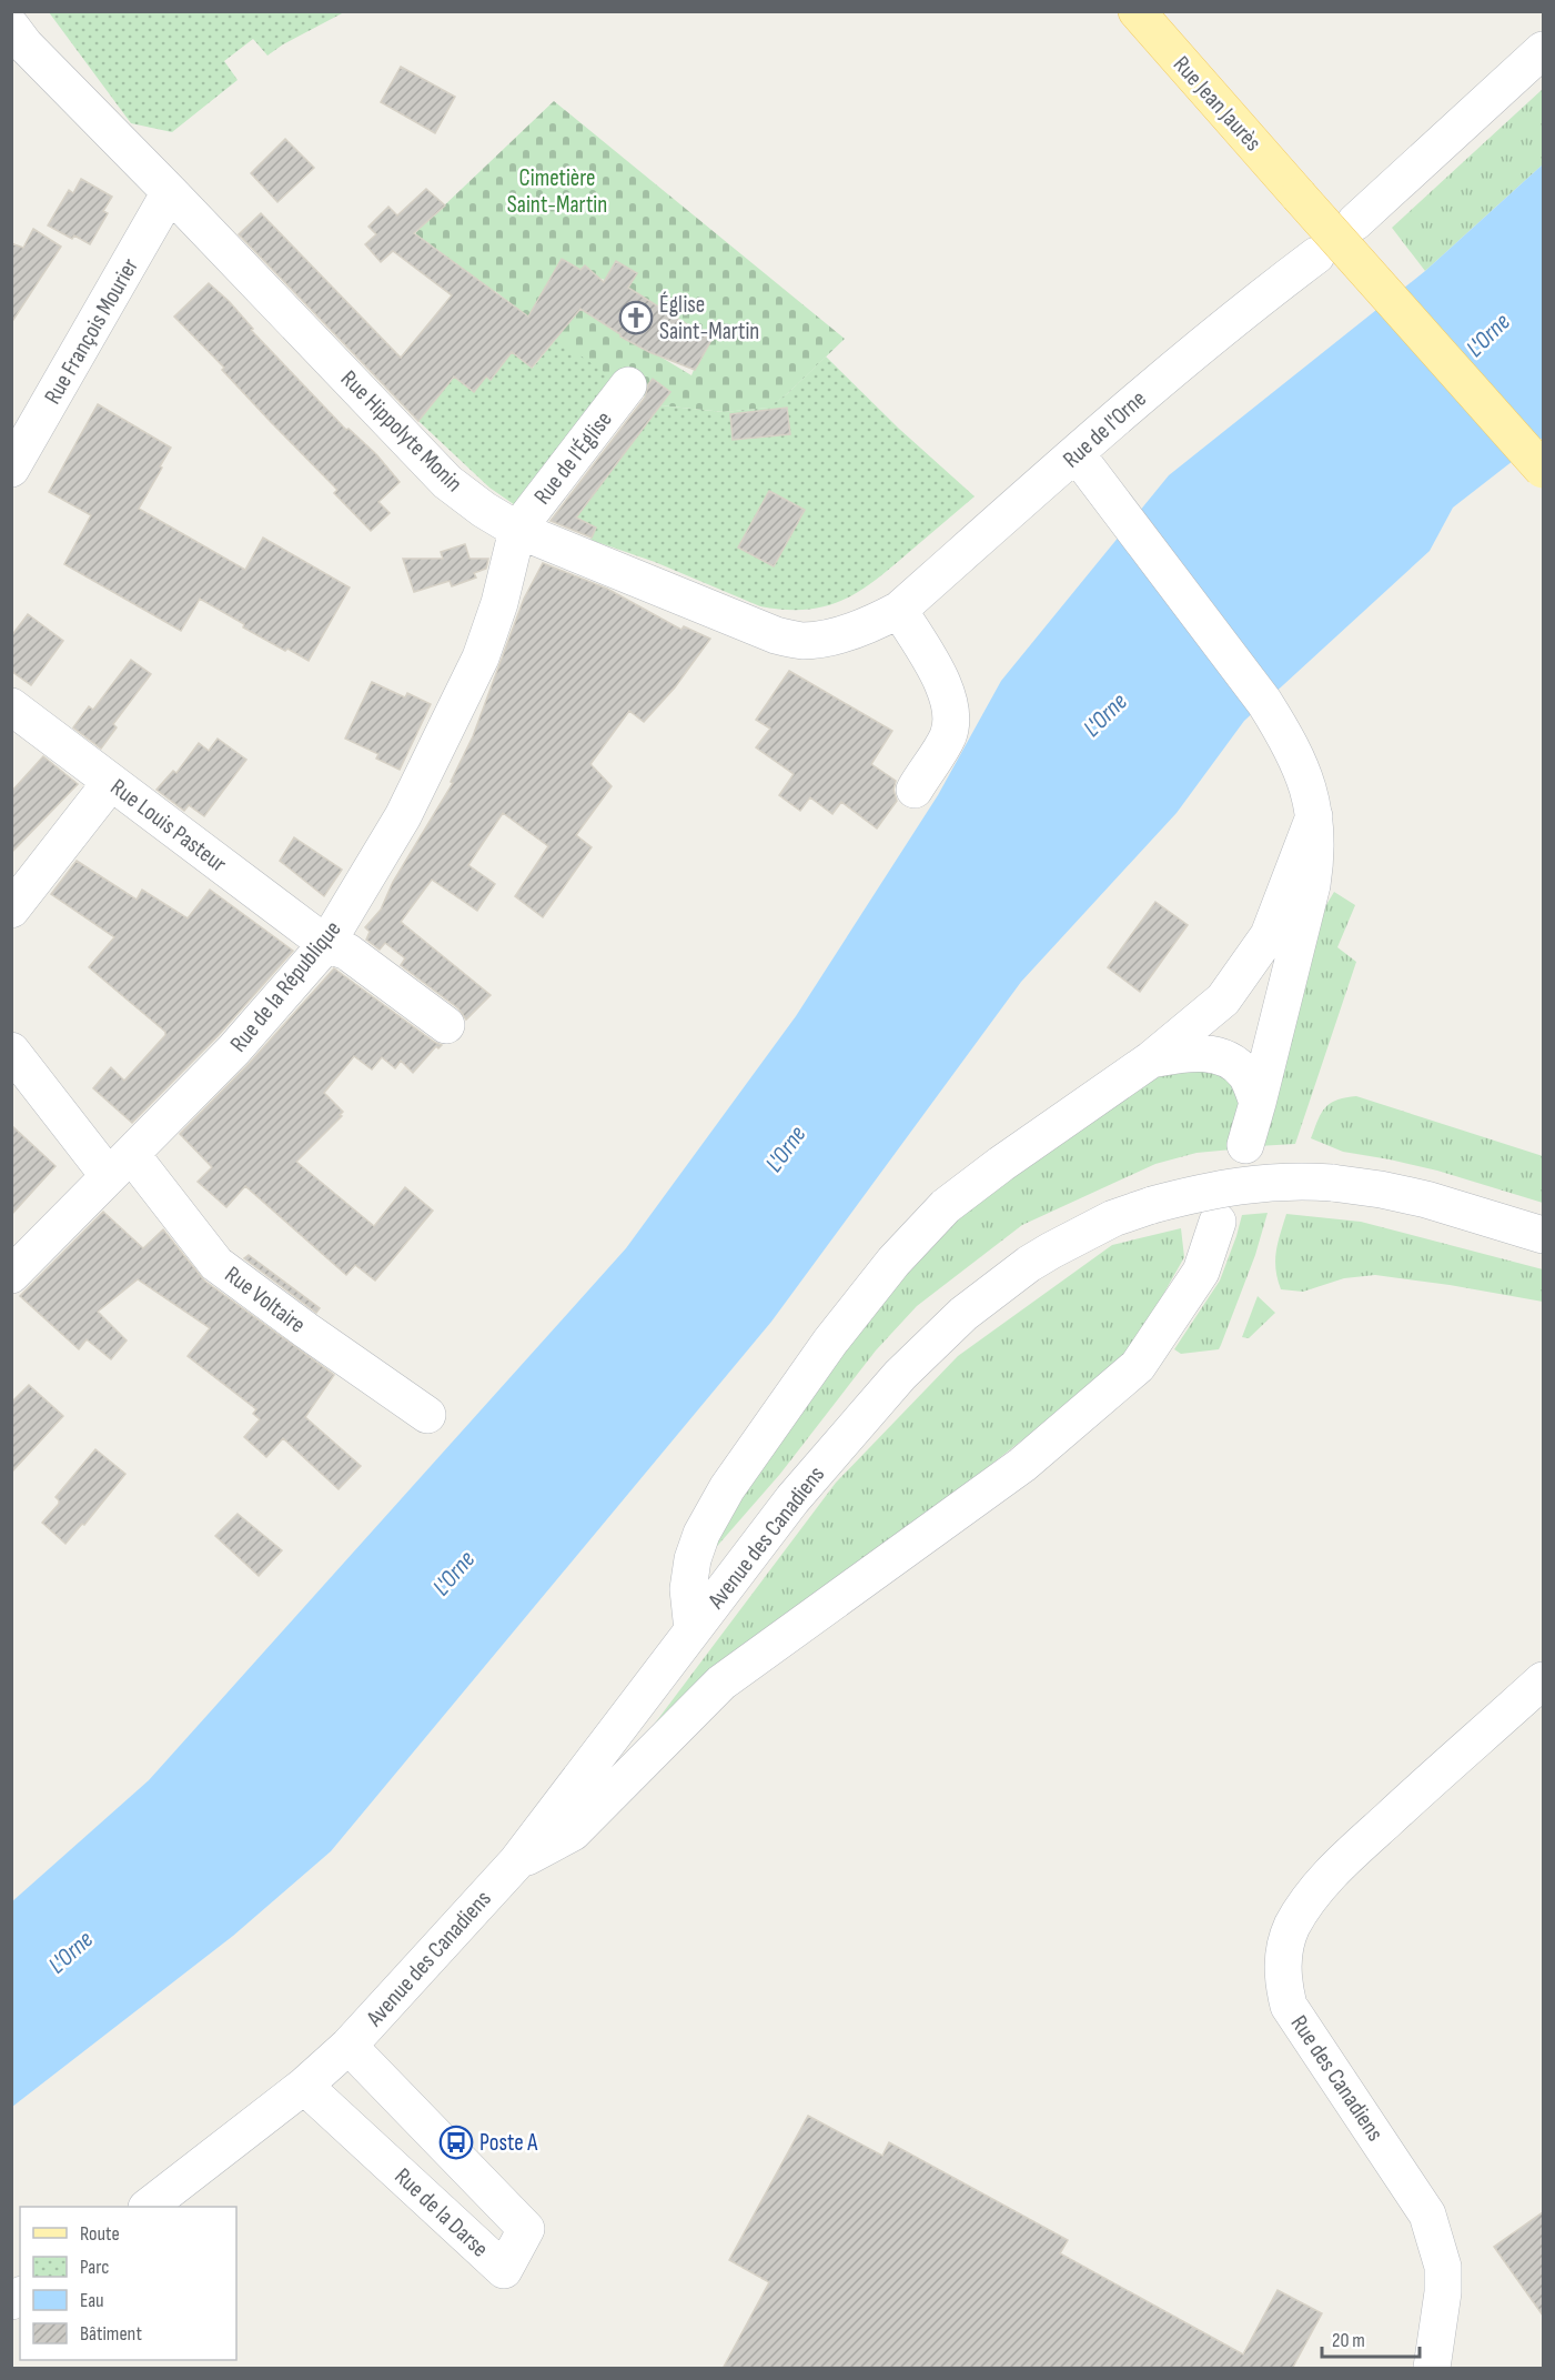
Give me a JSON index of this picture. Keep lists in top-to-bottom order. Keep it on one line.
{"streets":{"main road":["Rue Jean Jaurès"],"street":["Rue François Mourier","Rue de l'Orne","Rue Hippolyte Monin","Rue de l'Église","Rue Louis Pasteur","Rue de la République","Rue Voltaire","Avenue des Canadiens","Rue des Canadiens","Rue de la Darse"]},"crossings":[["Rue François Mourier","Rue Hippolyte Monin"],["Rue de l'Orne","Rue Hippolyte Monin"],["Rue Hippolyte Monin","Rue de l'Église"],["Rue Hippolyte Monin","Rue de la République"],["Rue de l'Église","Rue de la République"],["Rue Louis Pasteur","Rue de la République"],["Rue de la République","Rue Voltaire"],["Avenue des Canadiens","Rue de la Darse"]],"water":["L'Orne"],"parks":["Cimetière Saint-Martin"],"places":{"church":["Église Saint-Martin"],"bus stop":["Poste A"]},"legend":["Route","Parc","Eau","Bâtiment"],"scale_bar":"20 m"}
